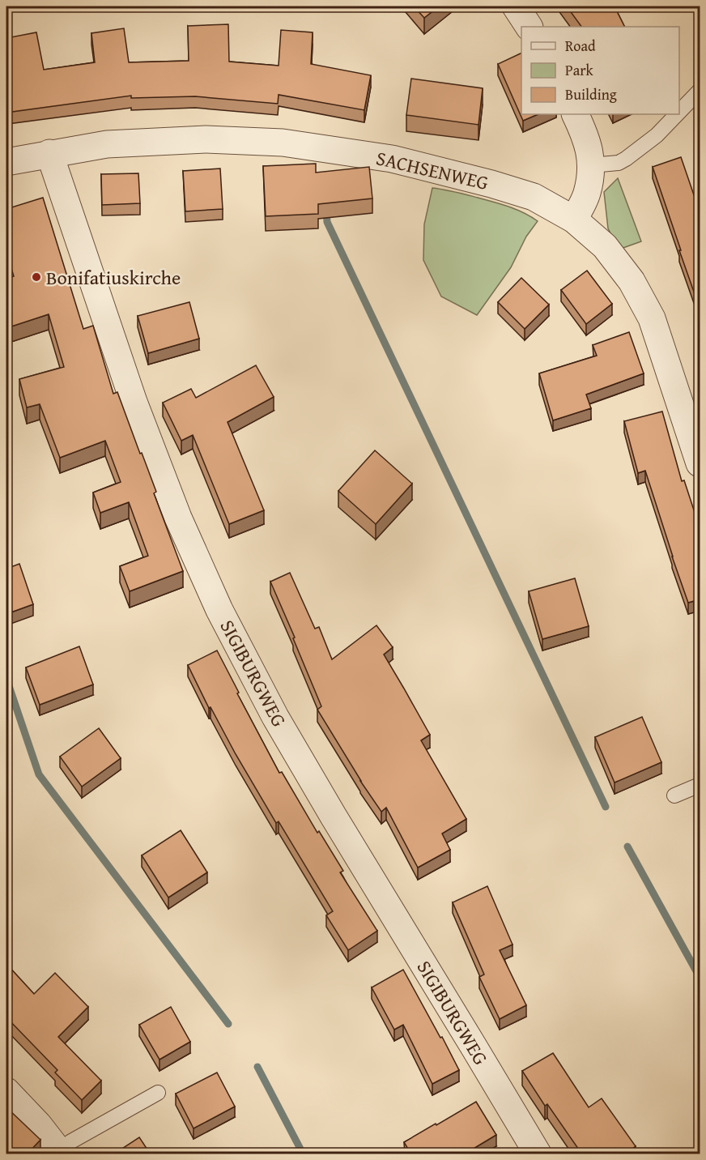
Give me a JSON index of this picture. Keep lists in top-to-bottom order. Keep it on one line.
{"streets":{"street":["SACHSENWEG","SIGIBURGWEG"]},"crossings":[["SACHSENWEG","SIGIBURGWEG"]],"places":["Bonifatiuskirche"],"legend":["Road","Park","Building"]}
